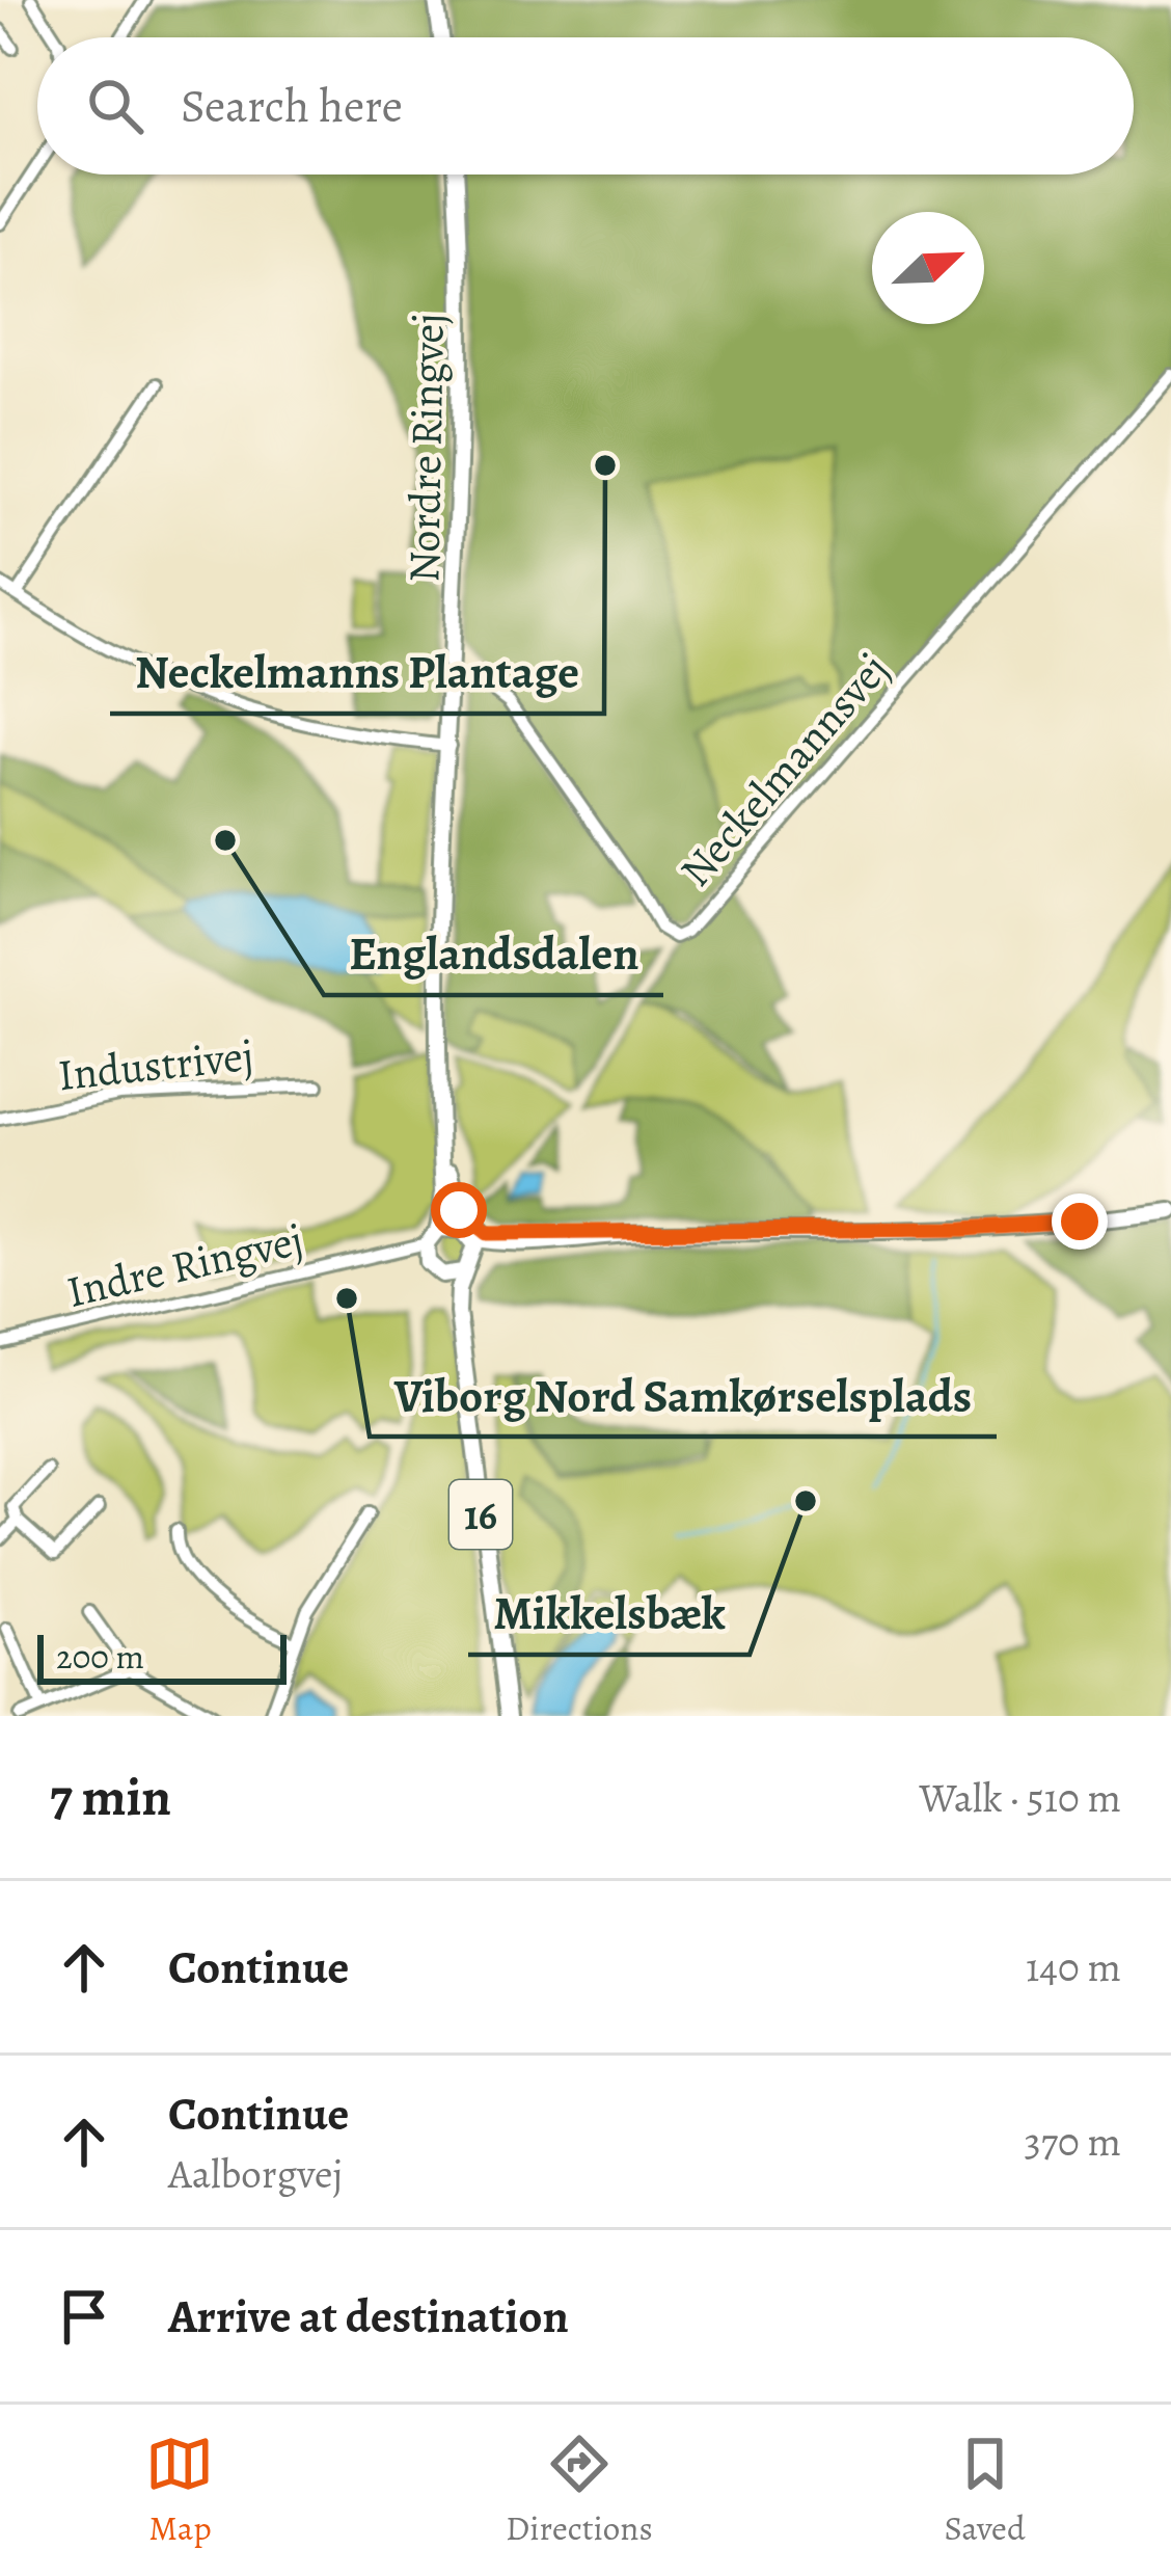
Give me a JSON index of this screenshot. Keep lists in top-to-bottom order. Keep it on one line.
{"streets":{"main road":["Nordre Ringvej","16"],"street":["Neckelmannsvej","Industrivej","Indre Ringvej"]},"crossings":[["Nordre Ringvej","Neckelmannsvej"],["Nordre Ringvej","Indre Ringvej"],["Nordre Ringvej","16"],["Indre Ringvej","16"]],"places":["Neckelmanns Plantage","Englandsdalen","Viborg Nord Samkørselsplads","Mikkelsbæk"],"scale_bar":"200 m","north":"top right","page":{"search":"Search here","scale":"200 m","heading":["7 min","Walk · 510 m"],"list":[["Continue","140 m"],["Continue","Aalborgvej","370 m"],"Arrive at destination"],"nav":["Map","Directions","Saved"]}}
